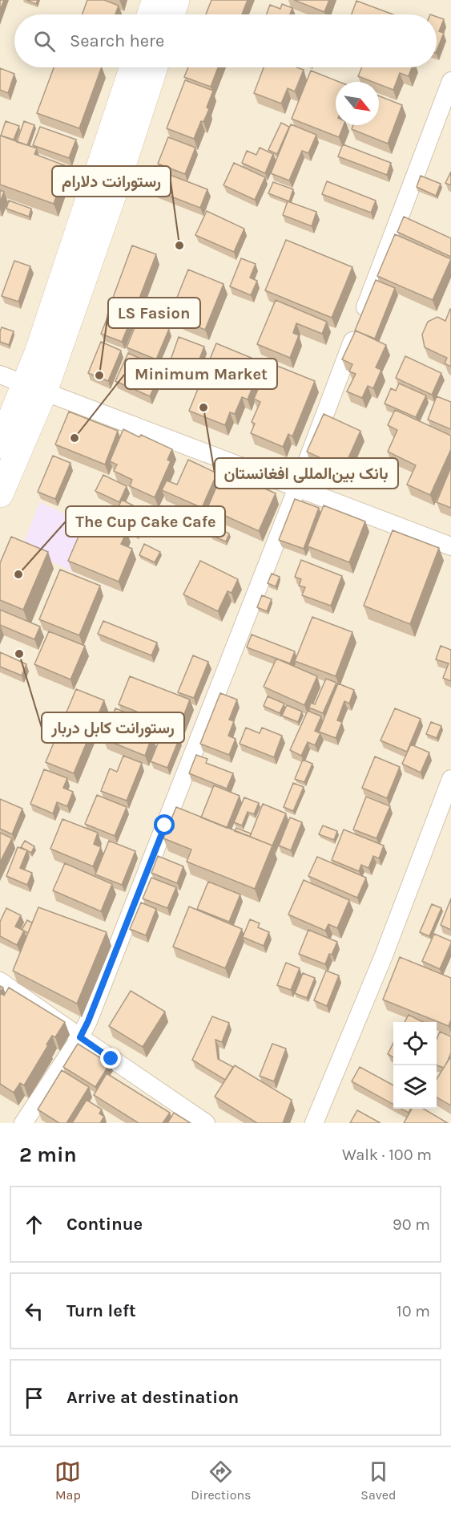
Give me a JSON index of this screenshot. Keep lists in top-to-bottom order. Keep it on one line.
{"places":["رستورانت دلارام","LS Fasion","بانک بین‌المللی افغانستان","Minimum Market","The Cup Cake Cafe","رستورانت کابل دربار"],"north":"bottom right","page":{"search":"Search here","heading":["2 min","Walk · 100 m"],"list":[["Continue","90 m"],["Turn left","10 m"],"Arrive at destination"],"nav":["Map","Directions","Saved"]}}
